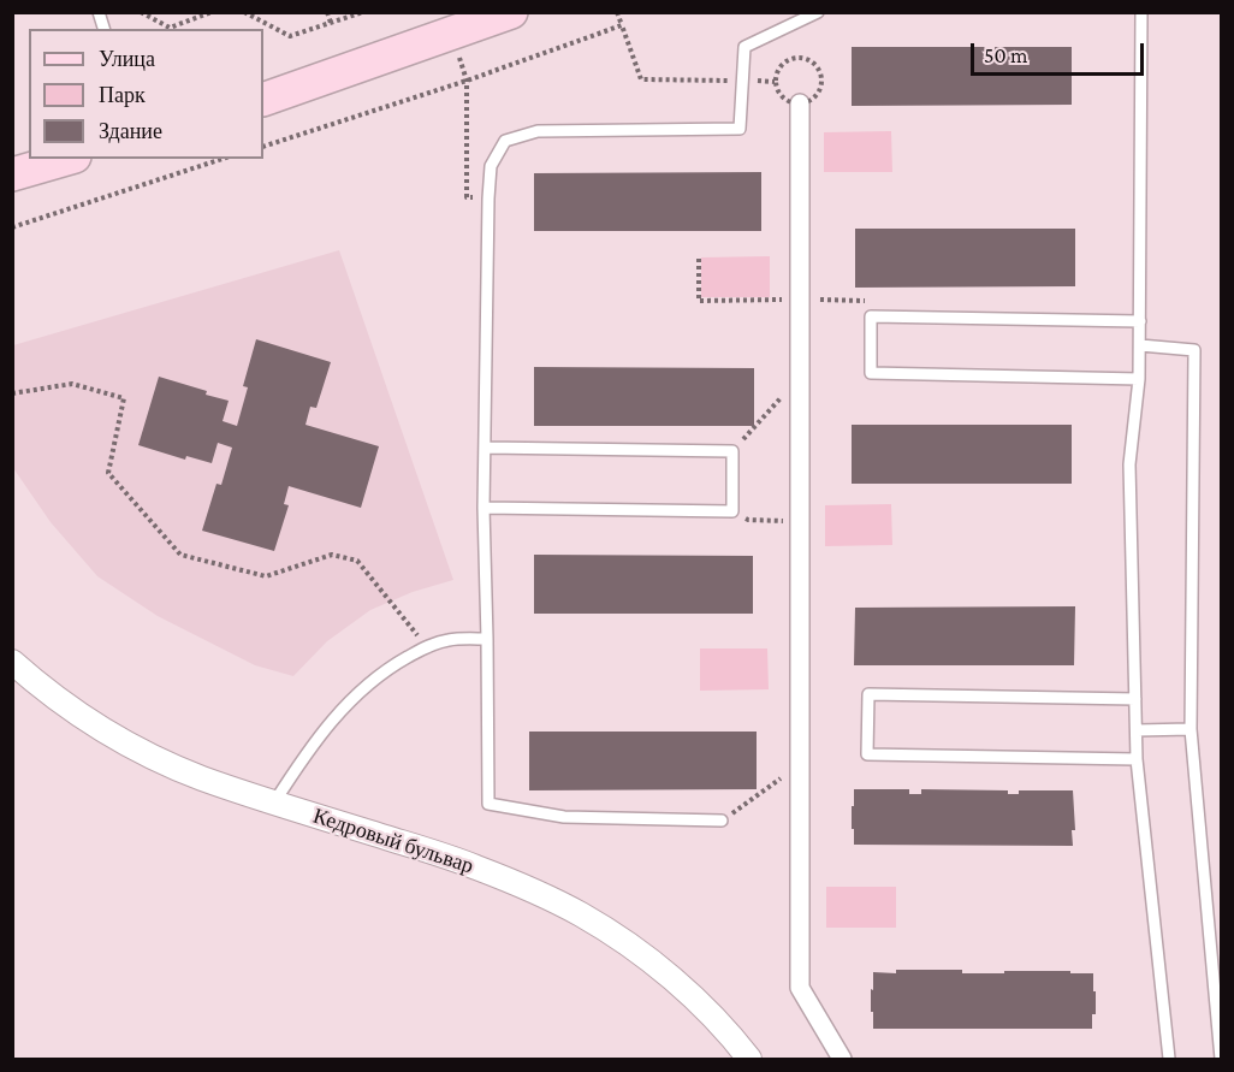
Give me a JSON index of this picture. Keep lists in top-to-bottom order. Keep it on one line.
{"streets":{"street":["Кедровый бульвар"]},"legend":["Улица","Парк","Здание"],"scale_bar":"50 m"}
